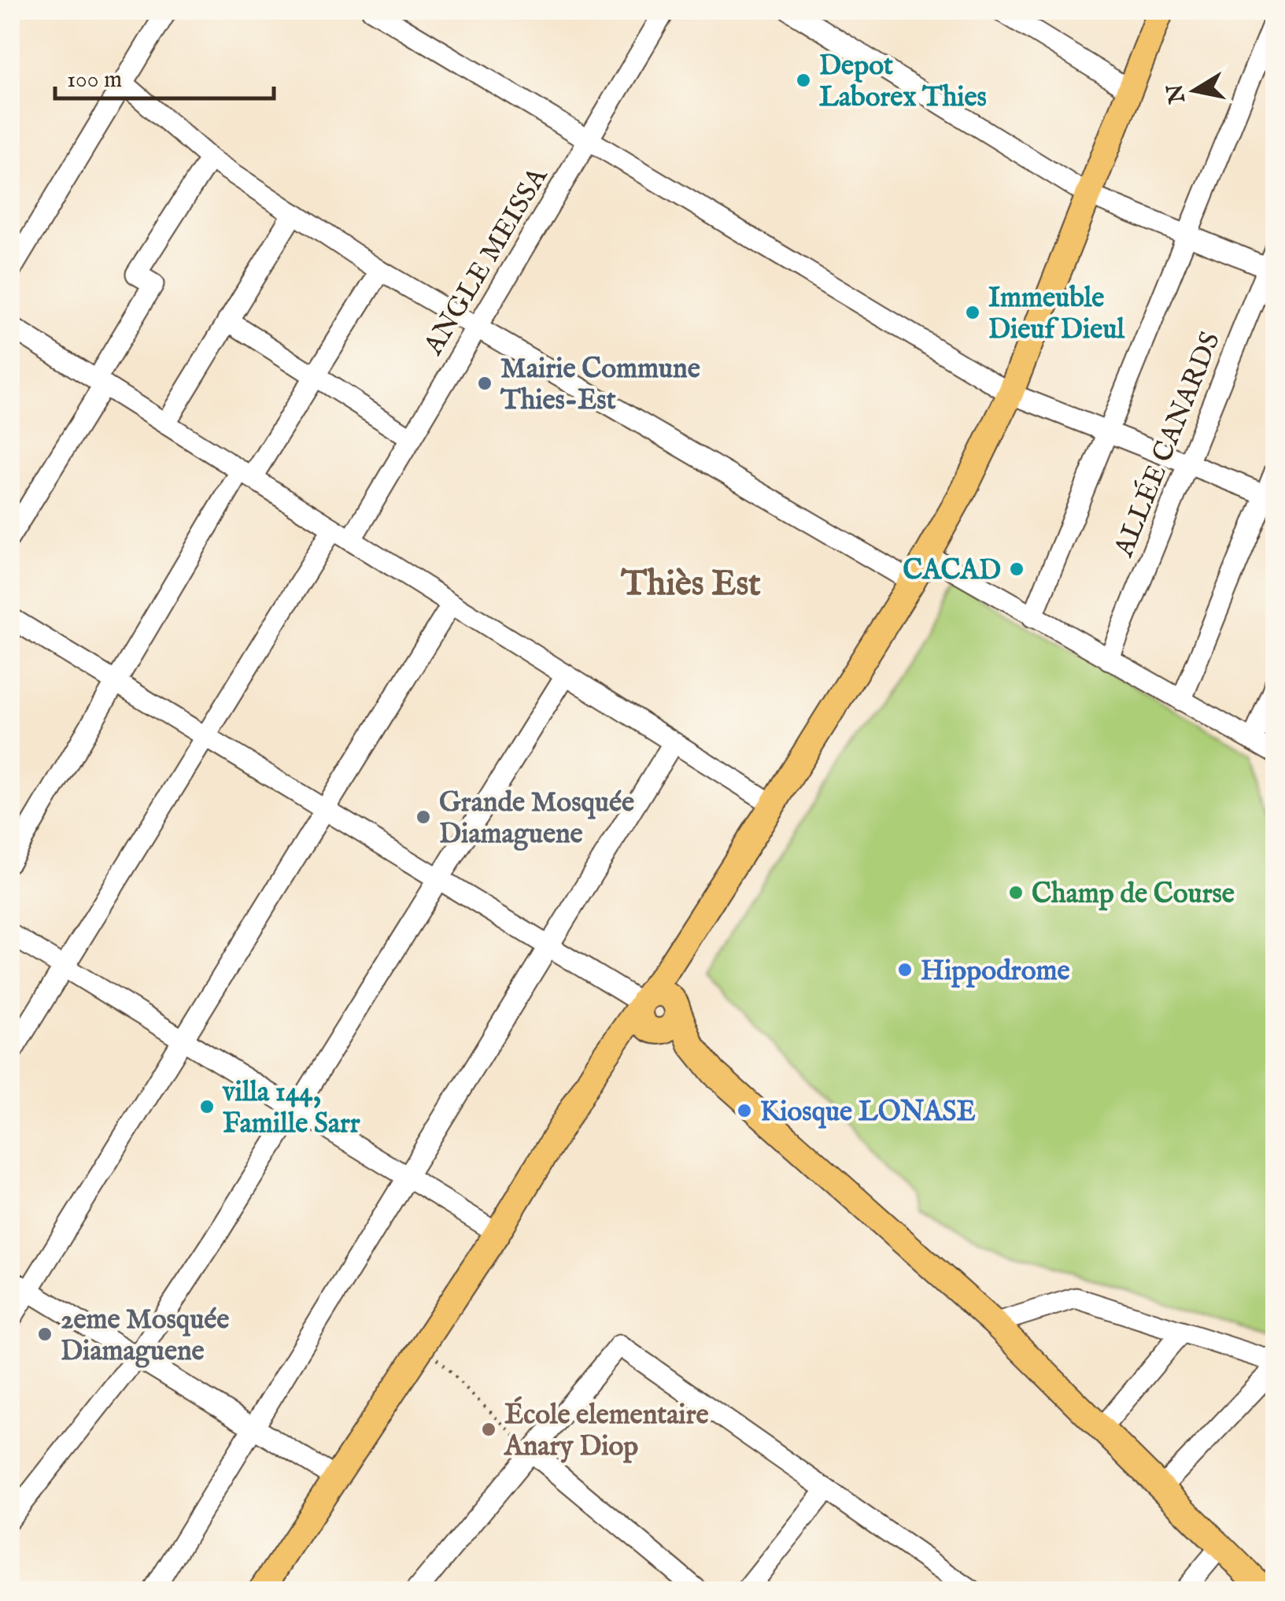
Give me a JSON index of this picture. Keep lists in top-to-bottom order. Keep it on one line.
{"streets":{"street":["ANGLE MEISSA","ALLÉE CANARDS"]},"districts":["Thiès Est"],"places":["Depot Laborex Thies","Immeuble Dieuf Dieul","Mairie Commune Thies-Est","CACAD","Grande Mosquée Diamaguene","Champ de Course","Hippodrome","villa 144, Famille Sarr","Kiosque LONASE","2eme Mosquée Diamaguene","École elementaire Anary Diop"],"scale_bar":"100 m","north":"left"}
